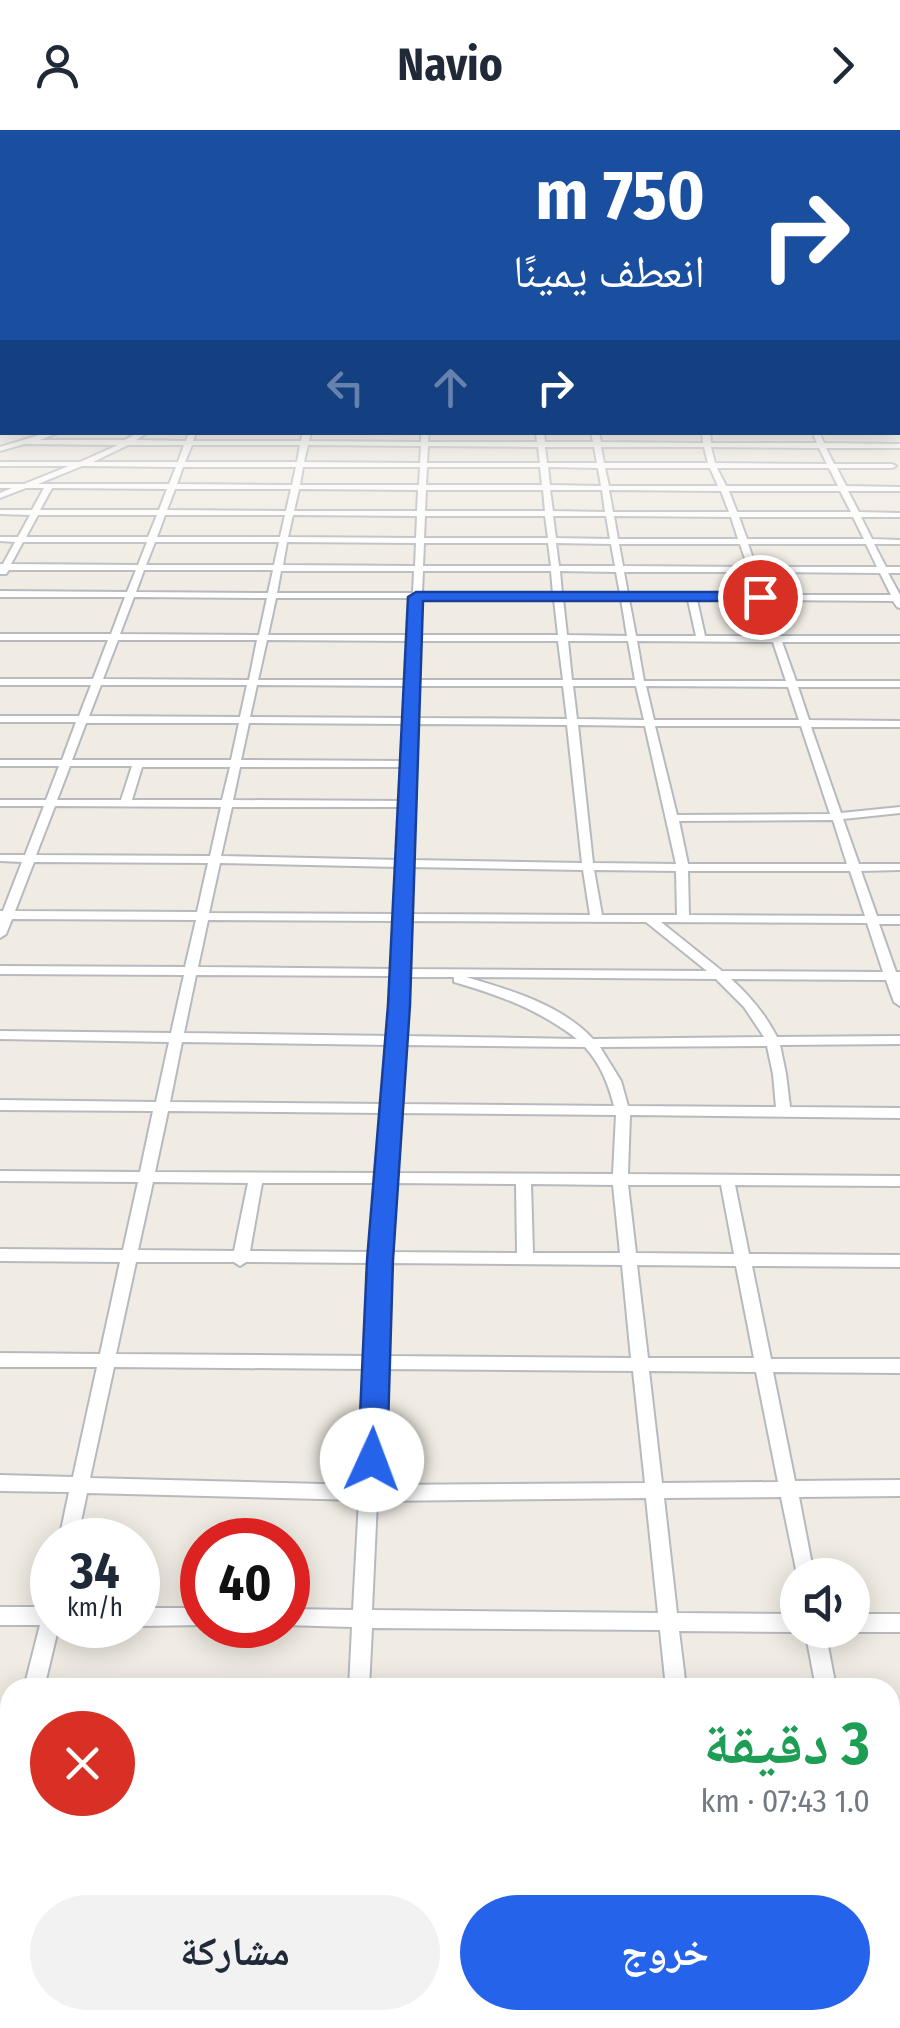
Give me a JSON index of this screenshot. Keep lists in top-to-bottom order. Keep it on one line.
{"page":{"header":"Navio","turn":["750 m","انعطف يمينًا"],"speed":"34 km/h","limit":"40","heading":["3 دقيقة","1.0 km · 07:43"],"buttons":["خروج","مشاركة"]}}
